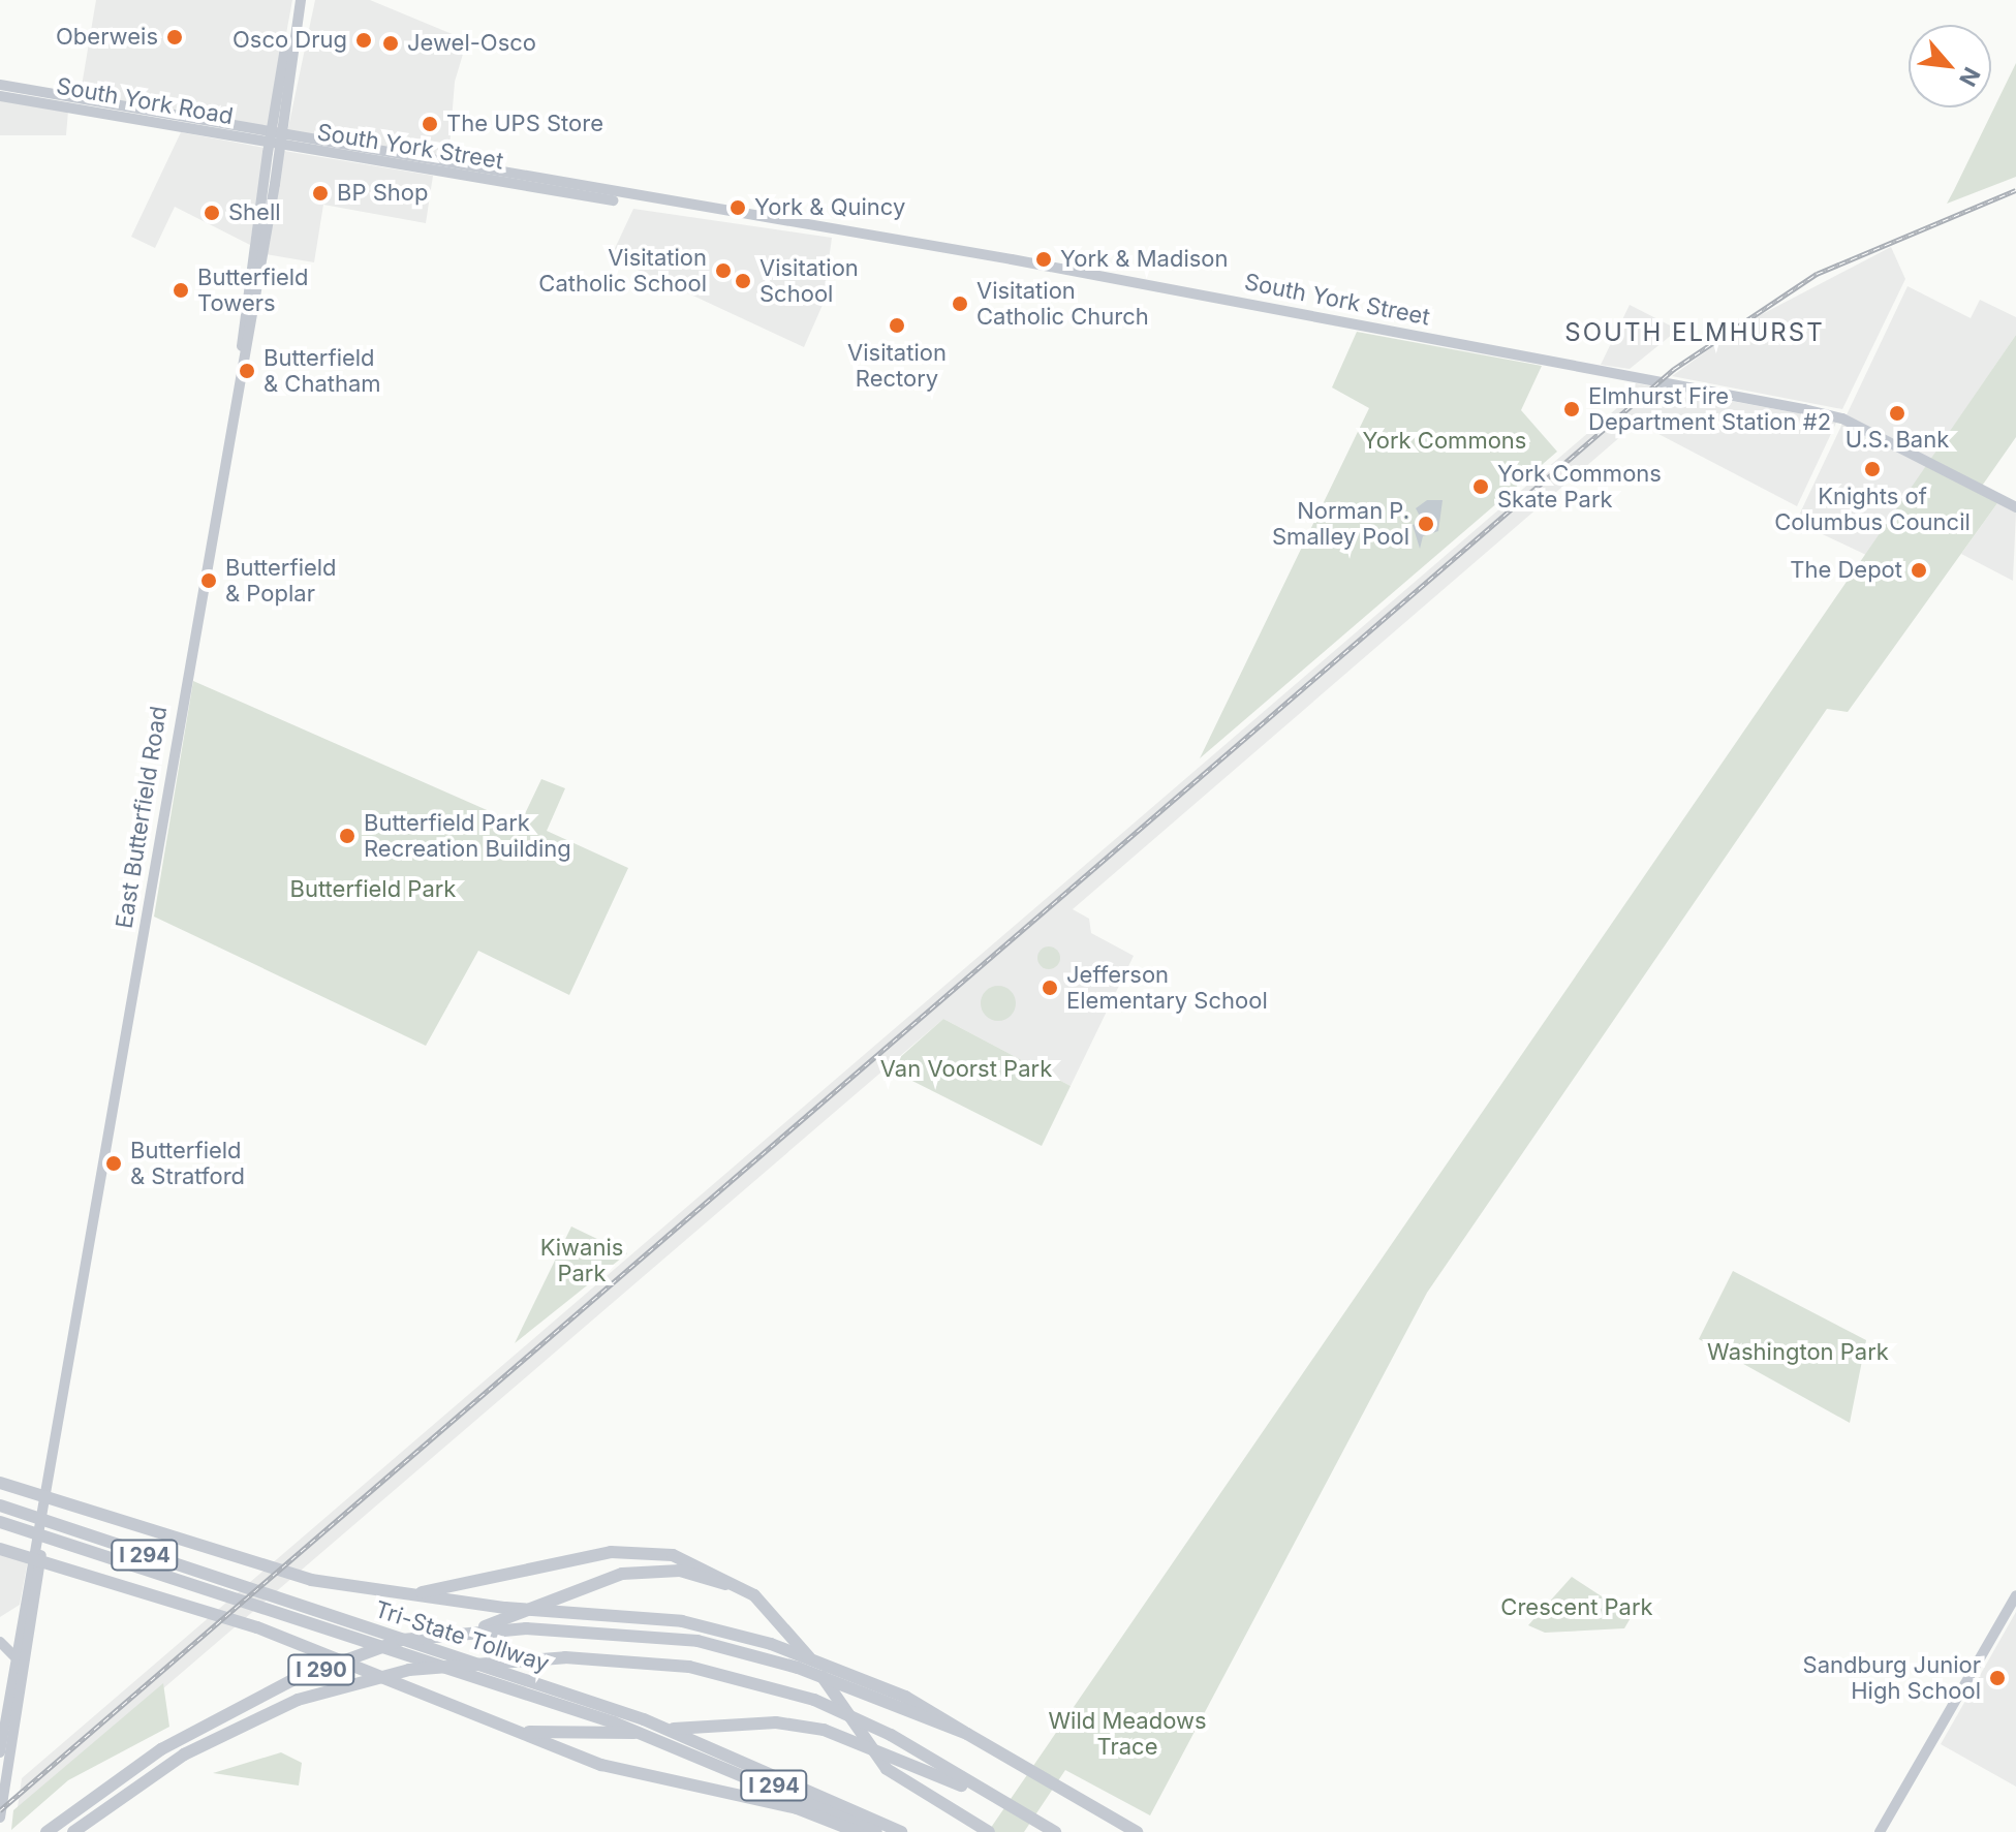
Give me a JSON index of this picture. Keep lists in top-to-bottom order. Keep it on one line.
{"streets":{"highway":["I 294","Tri-State Tollway","I 290"],"main road":["South York Road","South York Street","East Butterfield Road"]},"crossings":[["South York Road","South York Street"],["South York Road","East Butterfield Road"],["South York Street","East Butterfield Road"]],"districts":["SOUTH ELMHURST"],"parks":["York Commons","Butterfield Park","Van Voorst Park","Kiwanis Park","Washington Park","Crescent Park","Wild Meadows Trace"],"places":["Oberweis","Osco Drug","Jewel-Osco","The UPS Store","BP Shop","York & Quincy","Shell","York & Madison","Visitation Catholic School","Visitation School","Butterfield Towers","Visitation Catholic Church","Visitation Rectory","Butterfield & Chatham","Elmhurst Fire Department Station #2","U.S. Bank","Knights of Columbus Council","York Commons Skate Park","Norman P. Smalley Pool","The Depot","Butterfield & Poplar","Butterfield Park Recreation Building","Jefferson Elementary School","Butterfield & Stratford","Sandburg Junior High School"],"north":"bottom right"}
